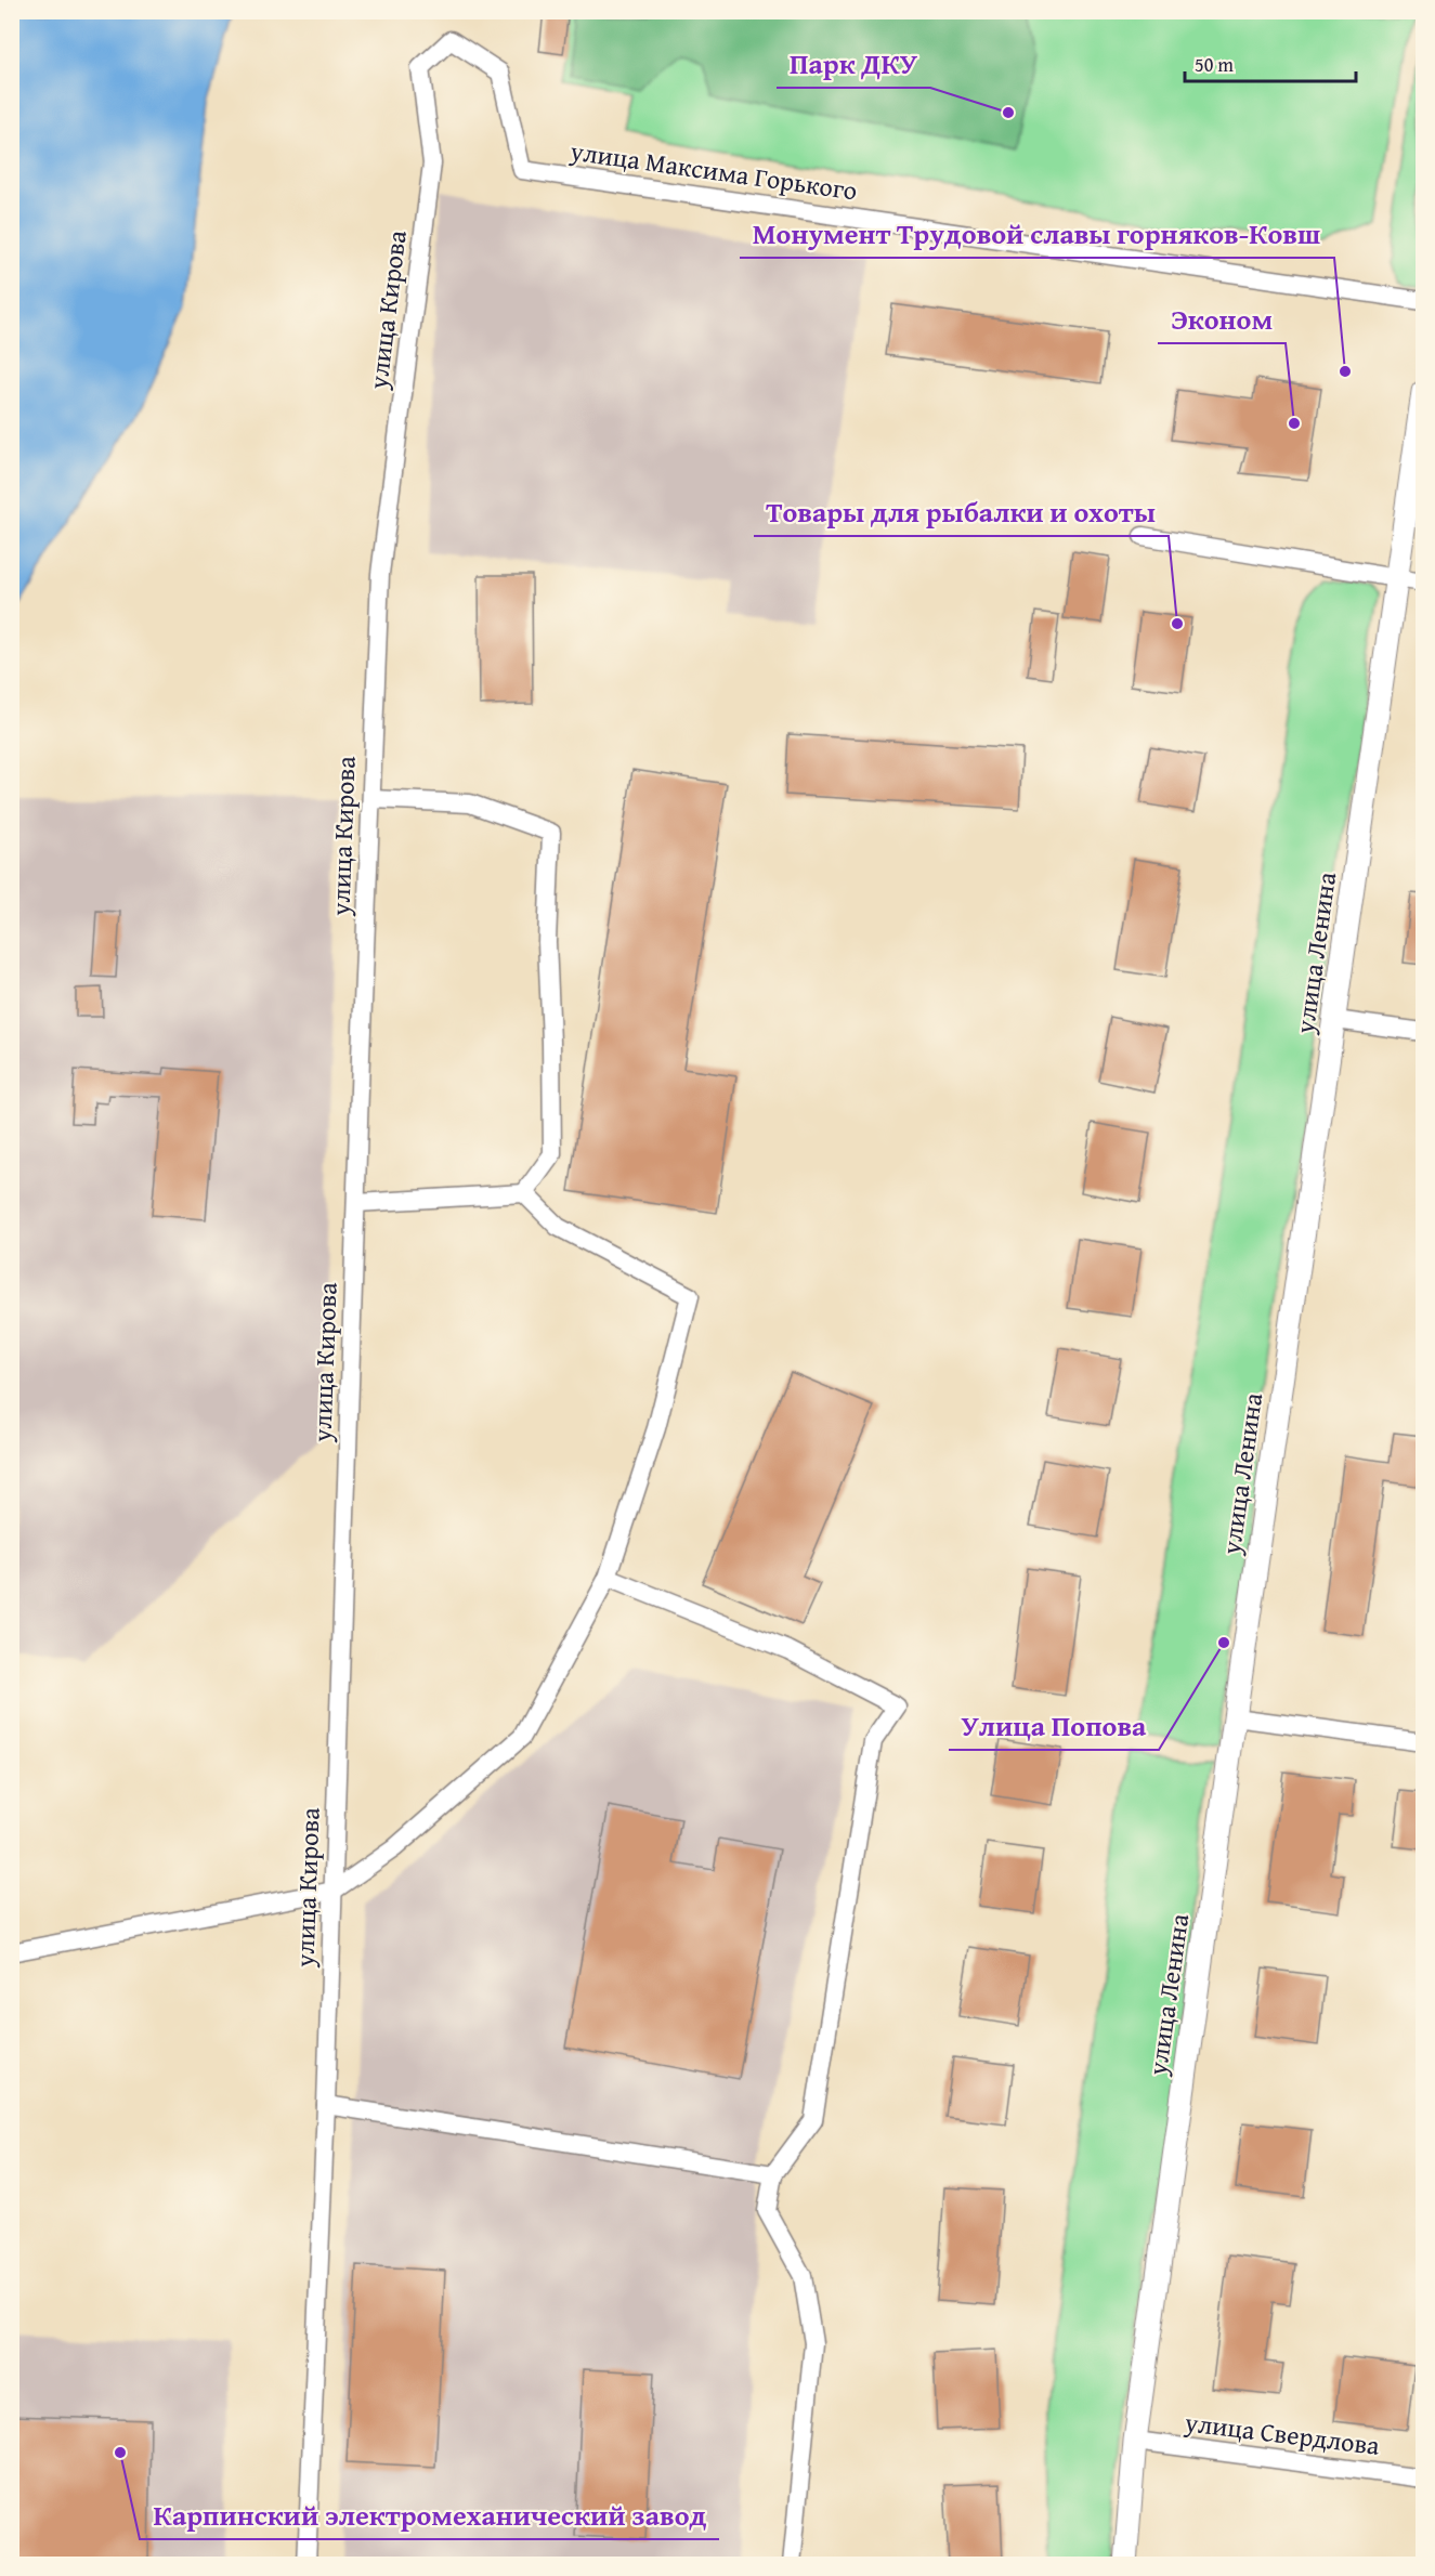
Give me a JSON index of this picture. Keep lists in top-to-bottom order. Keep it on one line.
{"streets":{"street":["улица Максима Горького","улица Кирова","улица Ленина","улица Свердлова"]},"crossings":[["улица Максима Горького","улица Кирова"],["улица Ленина","улица Свердлова"]],"places":["Парк ДКУ","Монумент Трудовой славы горняков-Ковш","Эконом","Товары для рыбалки и охоты","Улица Попова","Карпинский электромеханический завод"],"scale_bar":"50 m"}
